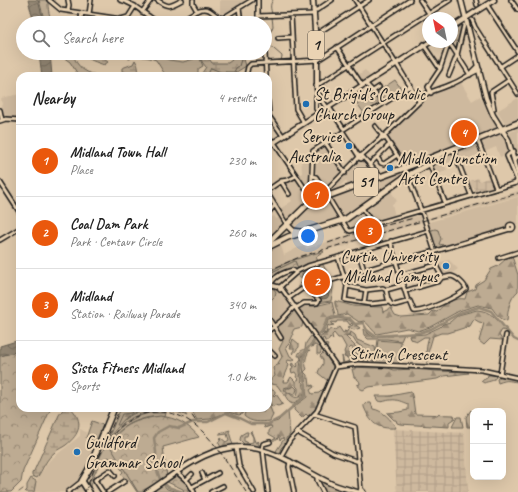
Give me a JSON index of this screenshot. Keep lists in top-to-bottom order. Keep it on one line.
{"streets":{"highway":["51"],"main road":["1"],"street":["Stirling Crescent"]},"places":["St Brigid's Catholic Church Group","Service Australia","Midland Junction Arts Centre","Curtin University Midland Campus","Guildford Grammar School"],"north":"top left","page":{"search":"Search here","heading":["Nearby","4 results"],"pins":["4","1","3","2"],"list":[{"mark":"1","name":"Midland Town Hall","note":"Place","value":"230 m"},{"mark":"2","name":"Coal Dam Park","note":"Park · Centaur Circle","value":"260 m"},{"mark":"3","name":"Midland","note":"Station · Railway Parade","value":"340 m"},{"mark":"4","name":"Sista Fitness Midland","note":"Sports","value":"1.0 km"}],"map_buttons":["+","−"]}}
